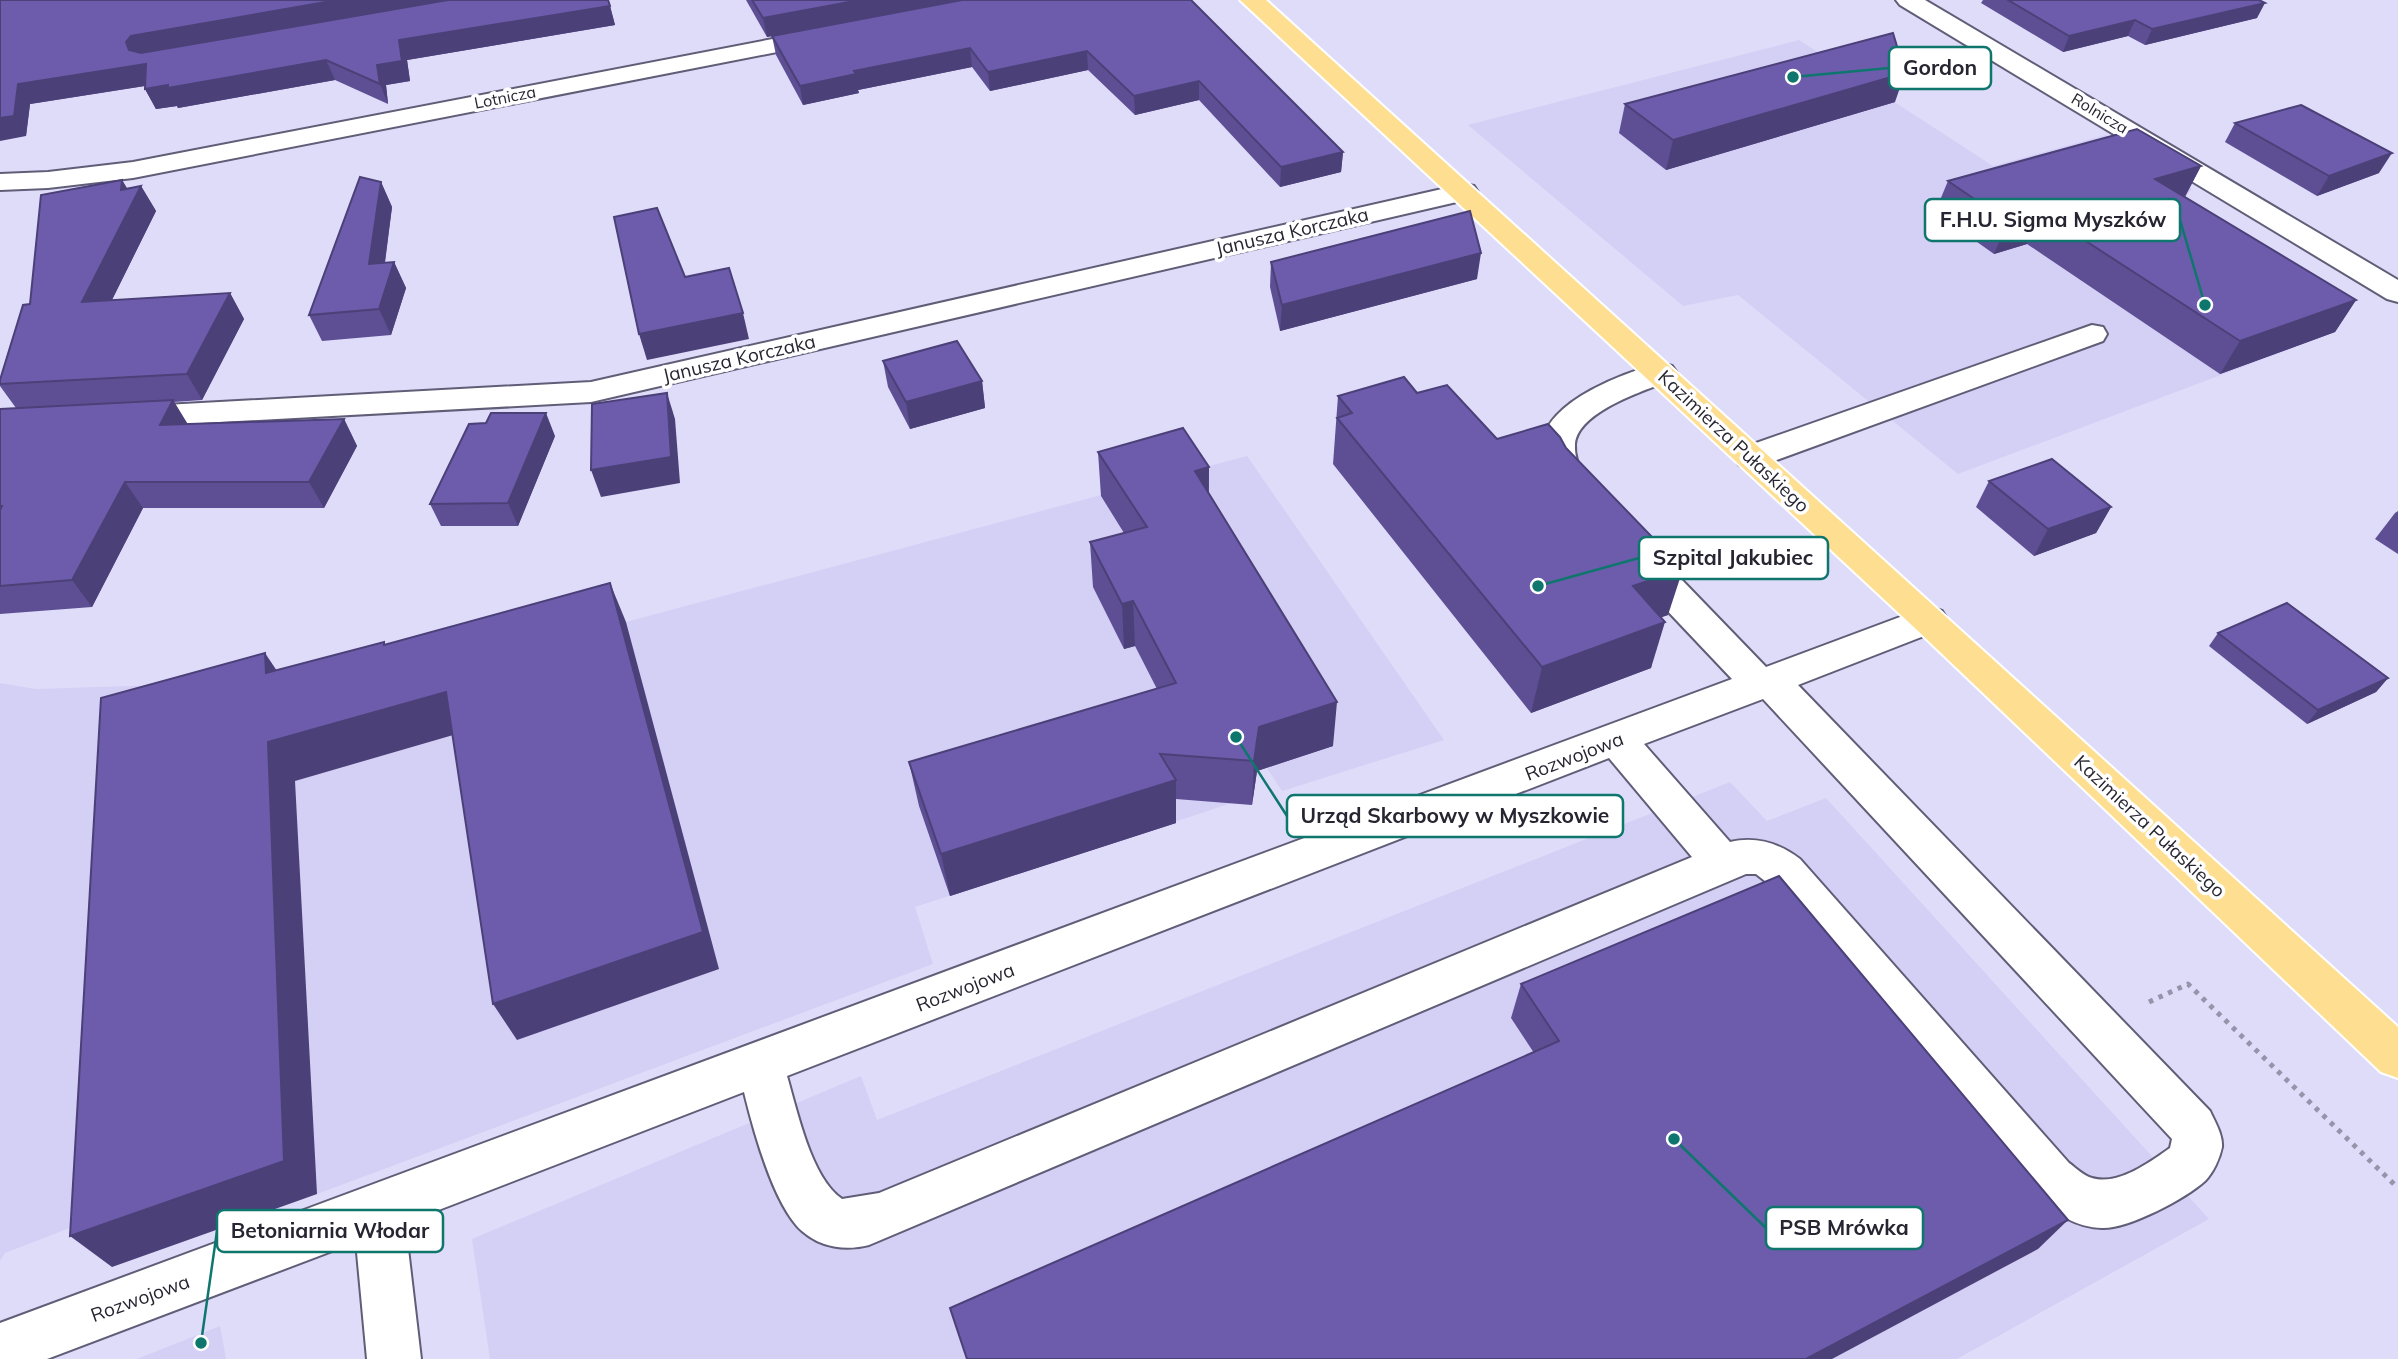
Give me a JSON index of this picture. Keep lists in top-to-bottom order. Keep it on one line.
{"streets":{"main road":["Kazimierza Pułaskiego"],"street":["Lotnicza","Rolnicza","Janusza Korczaka","Rozwojowa"]},"crossings":[["Janusza Korczaka","Kazimierza Pułaskiego"],["Kazimierza Pułaskiego","Rozwojowa"]],"places":["Gordon","F.H.U. Sigma Myszków","Szpital Jakubiec","Urząd Skarbowy w Myszkowie","PSB Mrówka","Betoniarnia Włodar"]}
